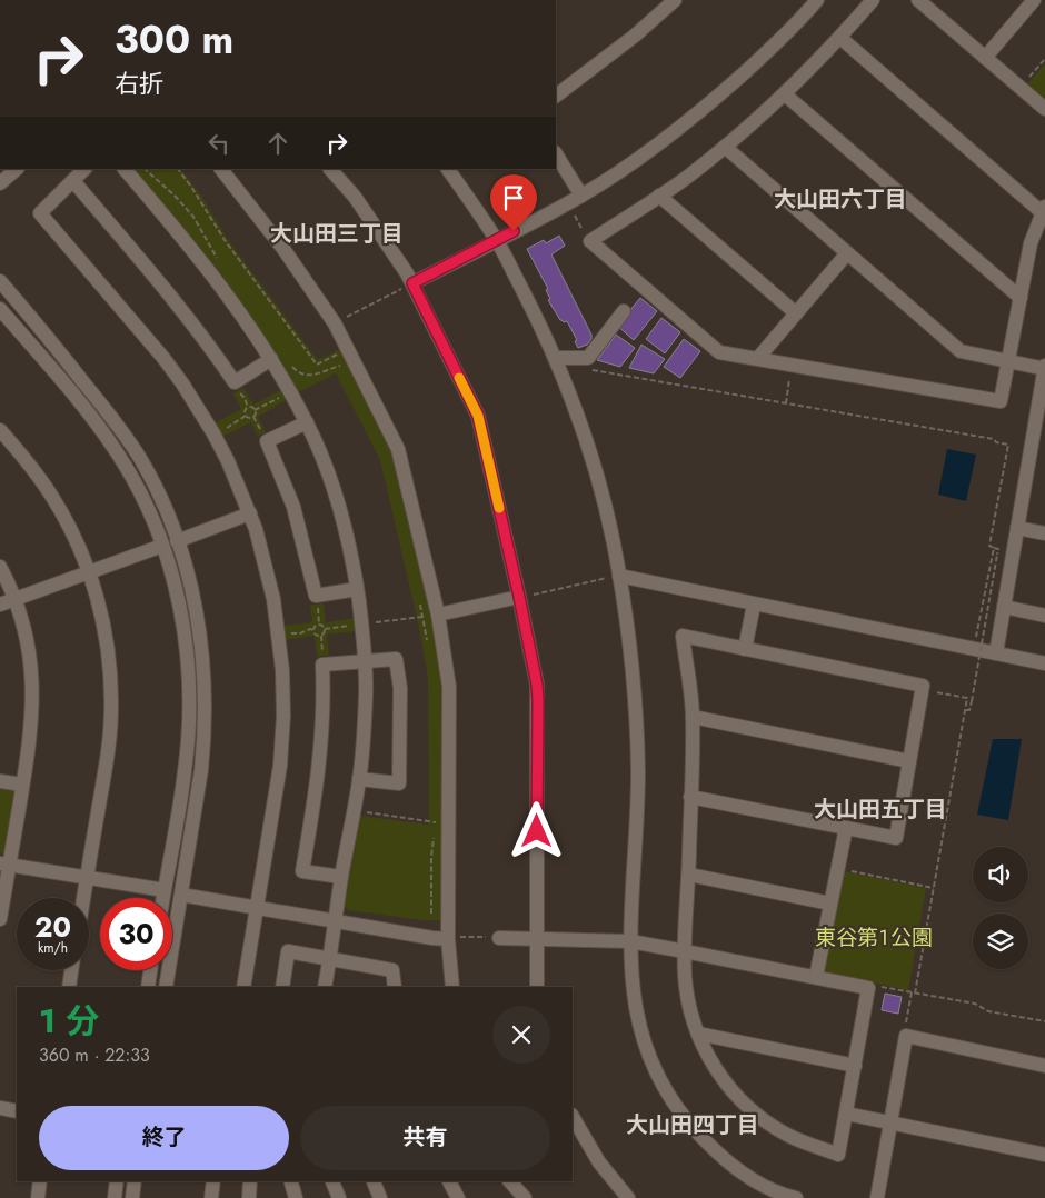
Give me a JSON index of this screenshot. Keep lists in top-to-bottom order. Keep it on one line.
{"districts":["大山田六丁目","大山田三丁目","大山田五丁目","大山田四丁目"],"parks":["東谷第１公園"],"page":{"turn":["300 m","右折"],"speed":"20 km/h","limit":"30","heading":["1 分","360 m · 22:33"],"buttons":["終了","共有"]}}
